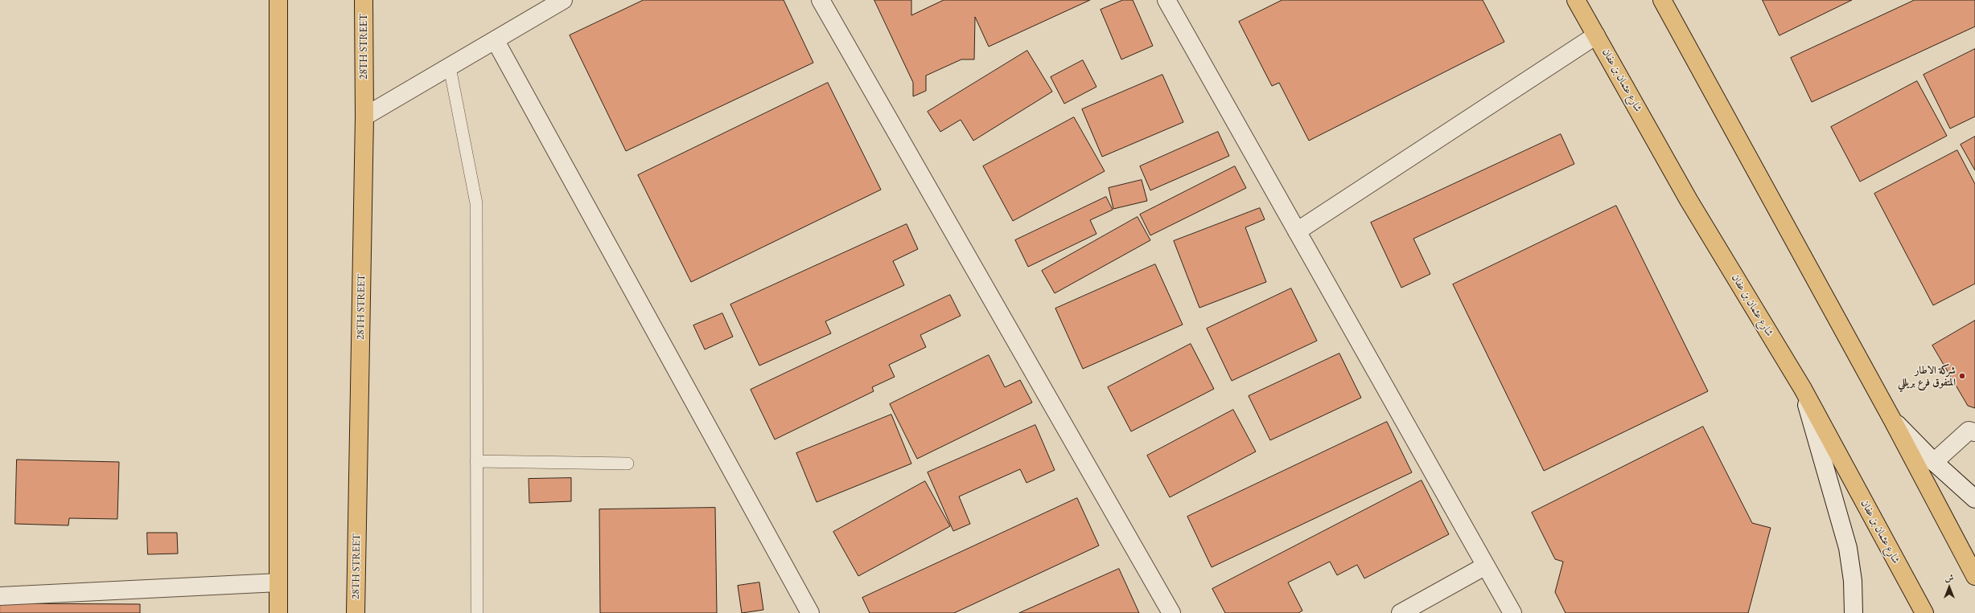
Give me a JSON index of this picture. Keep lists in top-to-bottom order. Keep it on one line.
{"streets":{"main road":["28TH STREET","شارع عثمان بن عفان"]},"places":["شركة الاطار المتفوق فرع بريللي"],"north":"top"}
